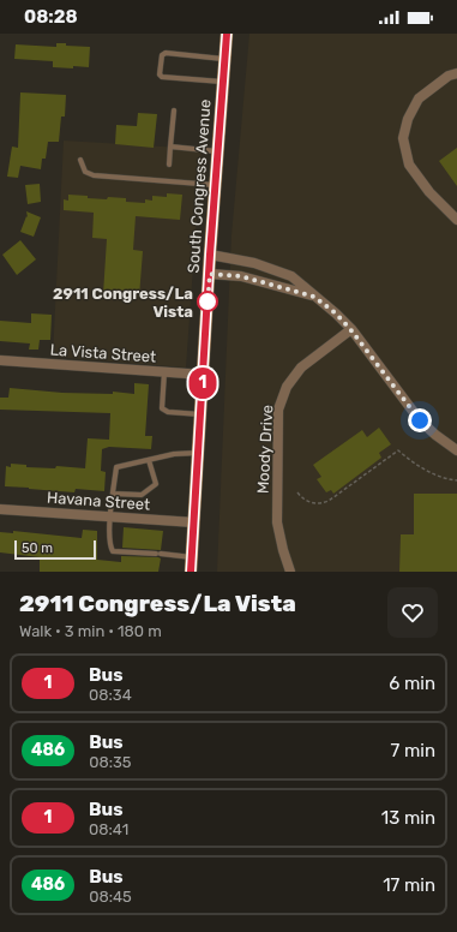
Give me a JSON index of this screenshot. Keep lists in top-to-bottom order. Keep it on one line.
{"streets":{"main road":["South Congress Avenue"],"street":["La Vista Street","Moody Drive","Havana Street"]},"crossings":[["South Congress Avenue","La Vista Street"],["South Congress Avenue","Havana Street"]],"places":["2911 Congress/La Vista"],"lines":["bus line 1"],"scale_bar":"50 m","page":{"status":"08:28","on_map":"1","scale":"50 m","heading":["2911 Congress/La Vista","Walk · 3 min · 180 m"],"list":[{"mark":"1","name":"Bus","note":"08:34","value":"6 min"},{"mark":"486","name":"Bus","note":"08:35","value":"7 min"},{"mark":"1","name":"Bus","note":"08:41","value":"13 min"},{"mark":"486","name":"Bus","note":"08:45","value":"17 min"}]}}
